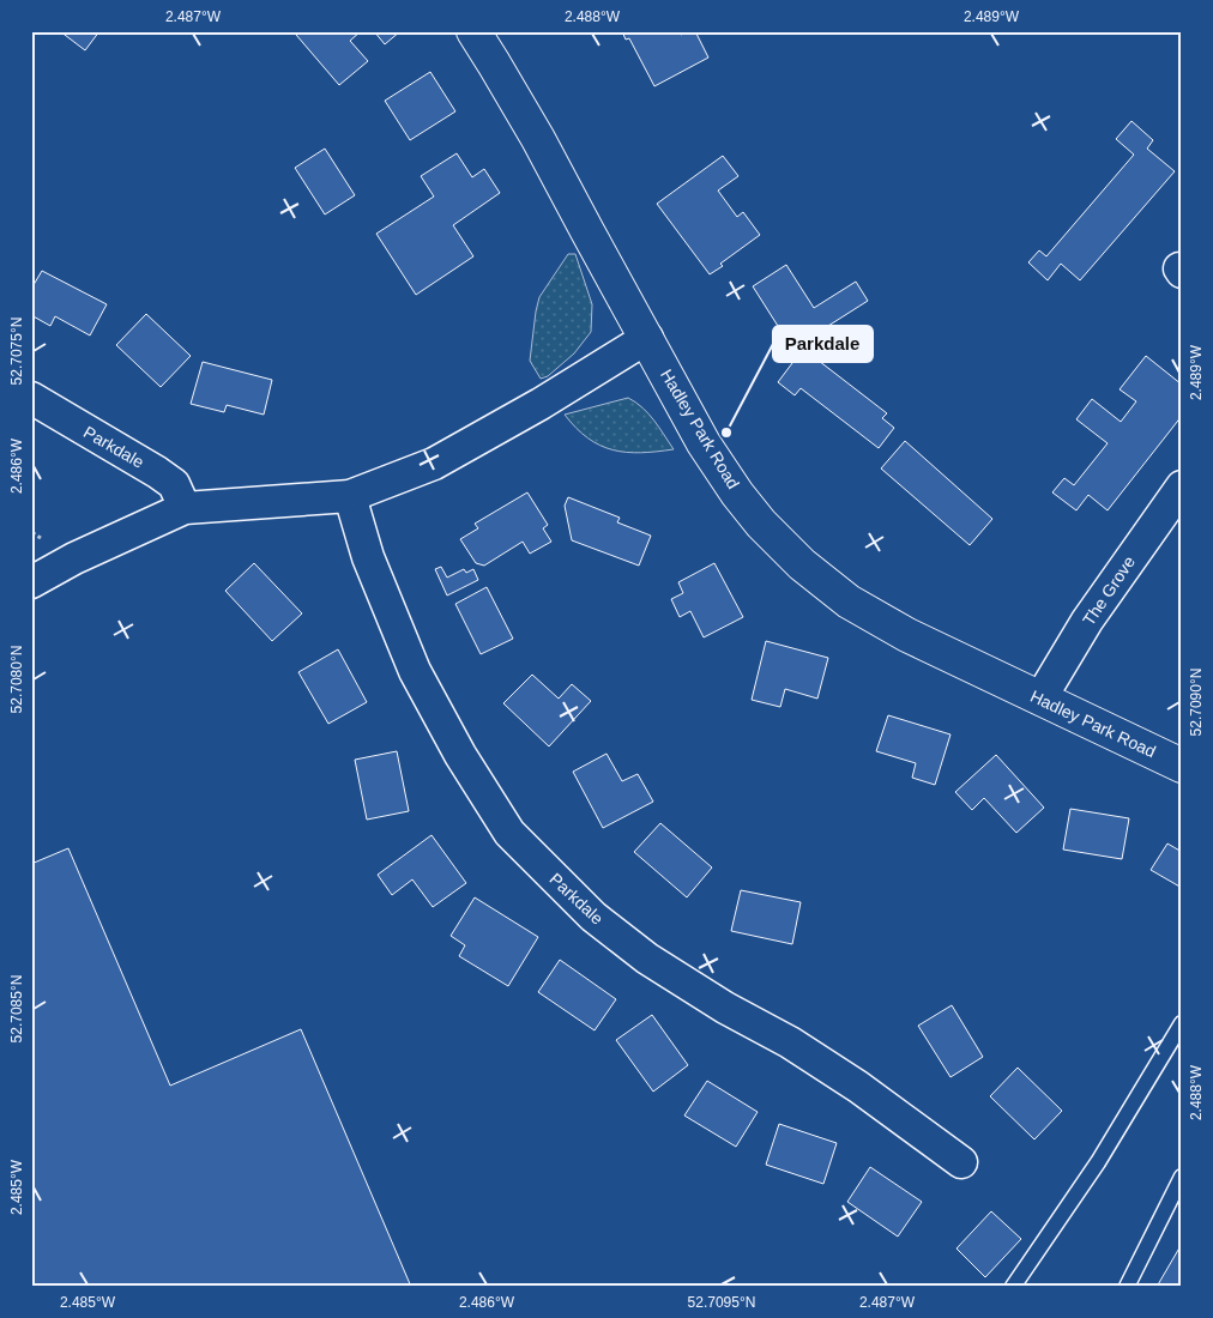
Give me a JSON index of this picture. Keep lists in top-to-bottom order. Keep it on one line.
{"streets":{"street":["Hadley Park Road","Parkdale","The Grove"]},"crossings":[["Hadley Park Road","The Grove"]],"places":["Parkdale"],"coordinates":["2.487°W","2.488°W","2.489°W","52.7075°N","2.486°W","52.7080°N","52.7090°N","52.7085°N","2.485°W","52.7095°N"]}
